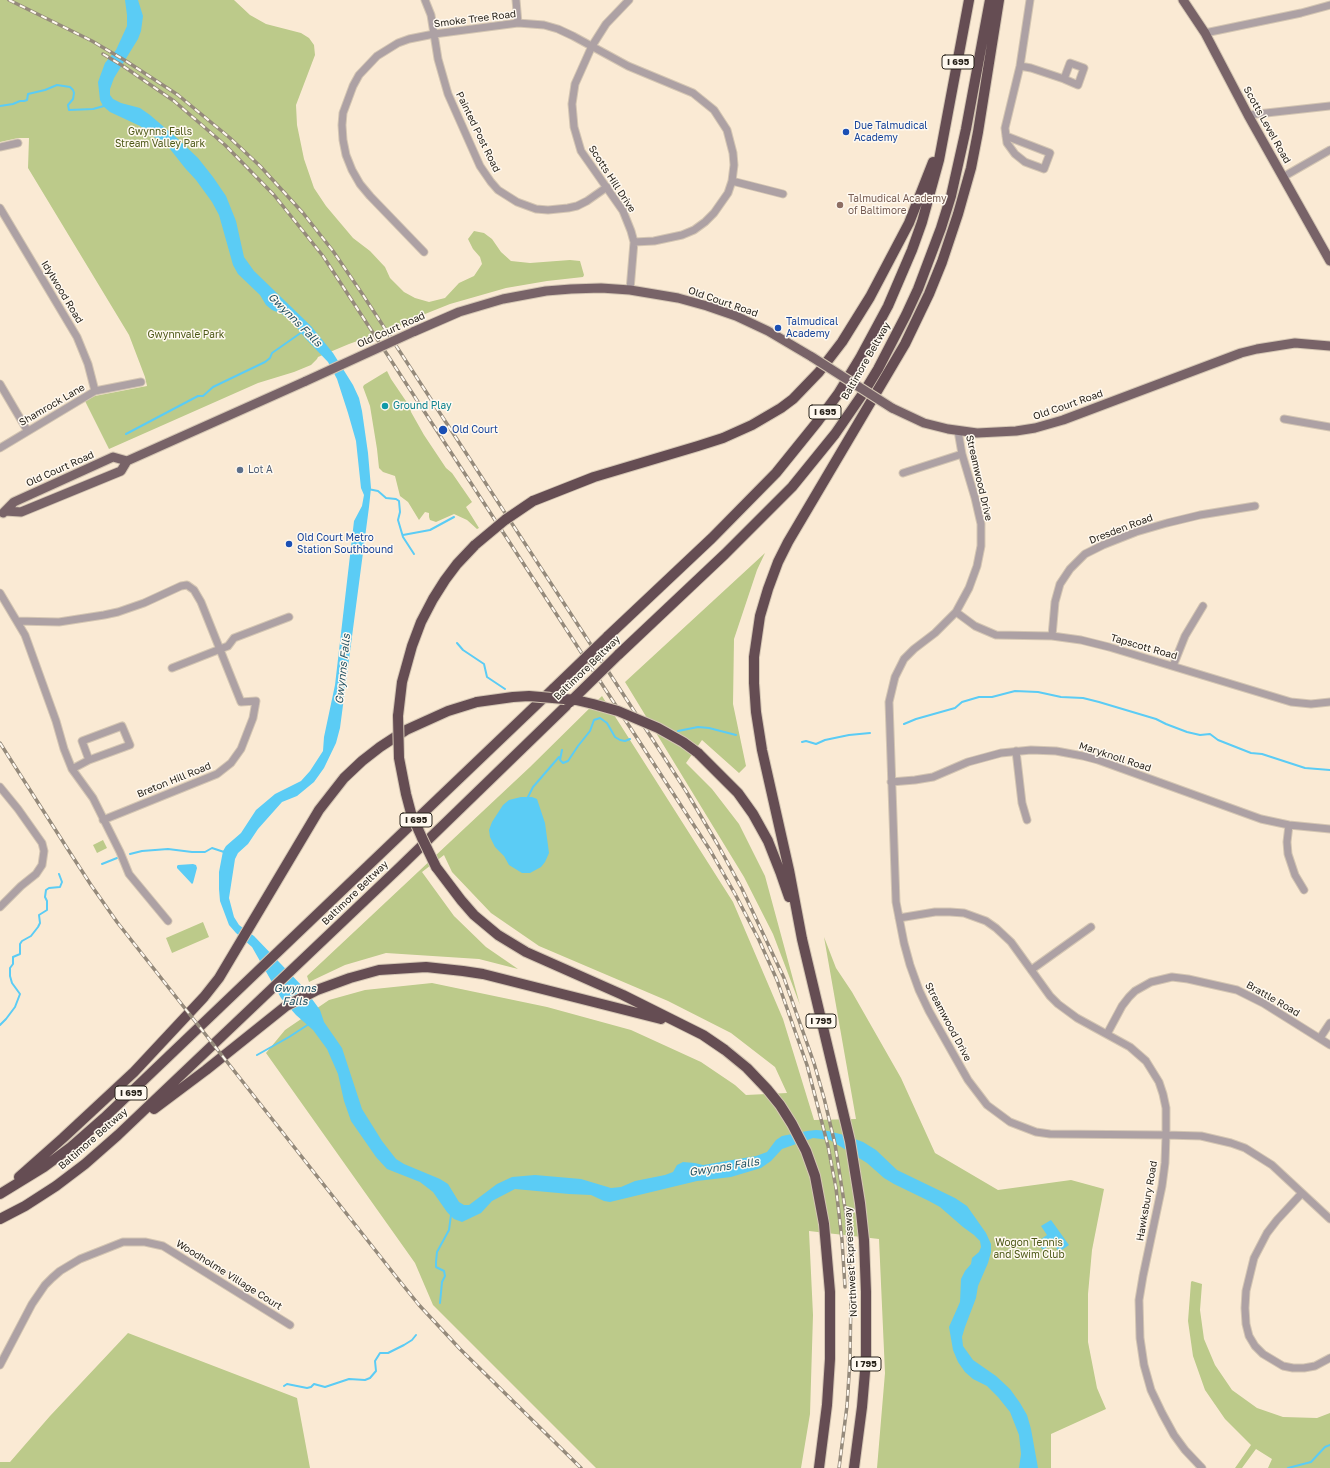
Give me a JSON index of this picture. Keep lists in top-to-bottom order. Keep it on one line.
{"streets":{"highway":["I 695","Baltimore Beltway","I 795","Northwest Expressway"],"main road":["Scotts Level Road","Old Court Road"],"street":["Smoke Tree Road","Painted Post Road","Scotts Hill Drive","Idylwood Road","Shamrock Lane","Streamwood Drive","Dresden Road","Tapscott Road","Maryknoll Road","Breton Hill Road","Brattle Road","Hawksbury Road","Woodholme Village Court"]},"crossings":[["Smoke Tree Road","Painted Post Road"],["Smoke Tree Road","Scotts Hill Drive"],["Painted Post Road","Scotts Hill Drive"],["Scotts Hill Drive","Old Court Road"],["Idylwood Road","Shamrock Lane"],["Old Court Road","Streamwood Drive"],["Streamwood Drive","Tapscott Road"],["Streamwood Drive","Maryknoll Road"],["Streamwood Drive","Hawksbury Road"],["Dresden Road","Tapscott Road"],["Brattle Road","Hawksbury Road"]],"water":["Gwynns Falls"],"parks":["Gwynns Falls Stream Valley Park","Gwynnvale Park","Wogon Tennis and Swim Club"],"places":["Due Talmudical Academy","Talmudical Academy of Baltimore","Talmudical Academy","Ground Play","Old Court","Lot A","Old Court Metro Station Southbound"]}
